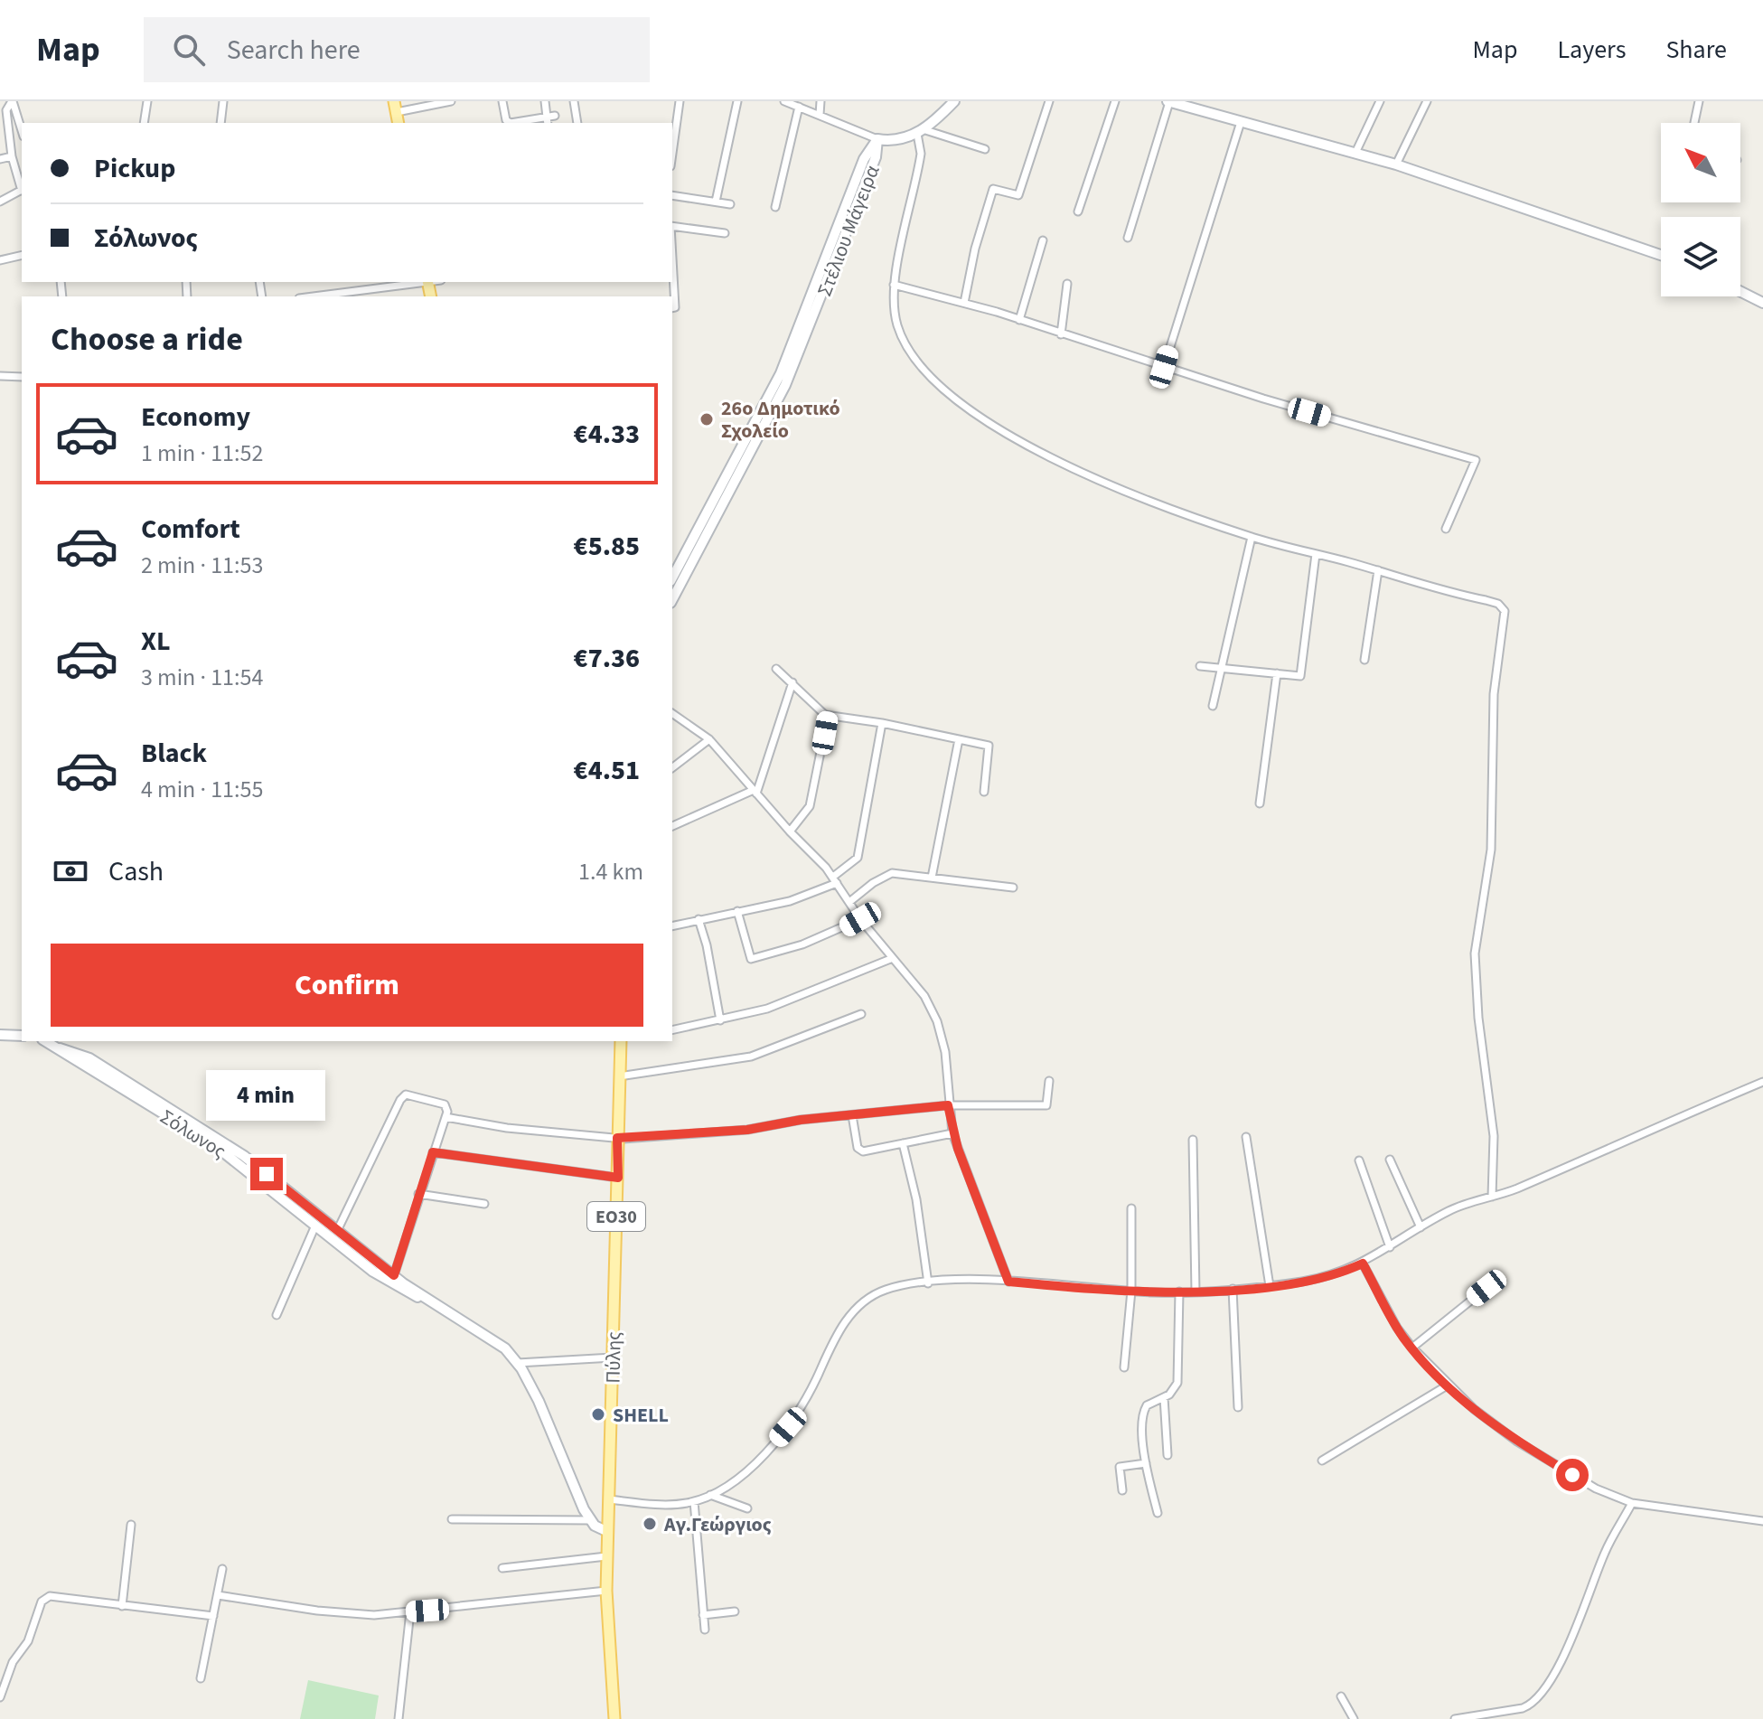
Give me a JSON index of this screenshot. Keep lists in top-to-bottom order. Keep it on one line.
{"streets":{"main road":["Στέλιου Μάγειρα","Σόλωνος","ΕΟ30","Πύλης"]},"places":["26ο Δημοτικό Σχολείο","SHELL","Αγ.Γεώργιος"],"north":"top left","page":{"header":"Map","search":"Search here","nav":["Map","Layers","Share"],"banner":["Pickup","Σόλωνος"],"heading":"Choose a ride","list":[{"name":"Economy","note":"1 min · 11:52","value":"€4.33"},{"name":"Comfort","note":"2 min · 11:53","value":"€5.85"},{"name":"XL","note":"3 min · 11:54","value":"€7.36"},{"name":"Black","note":"4 min · 11:55","value":"€4.51"}],"pay":["Cash","1.4 km"],"buttons":"Confirm","bubble":"4 min"}}
